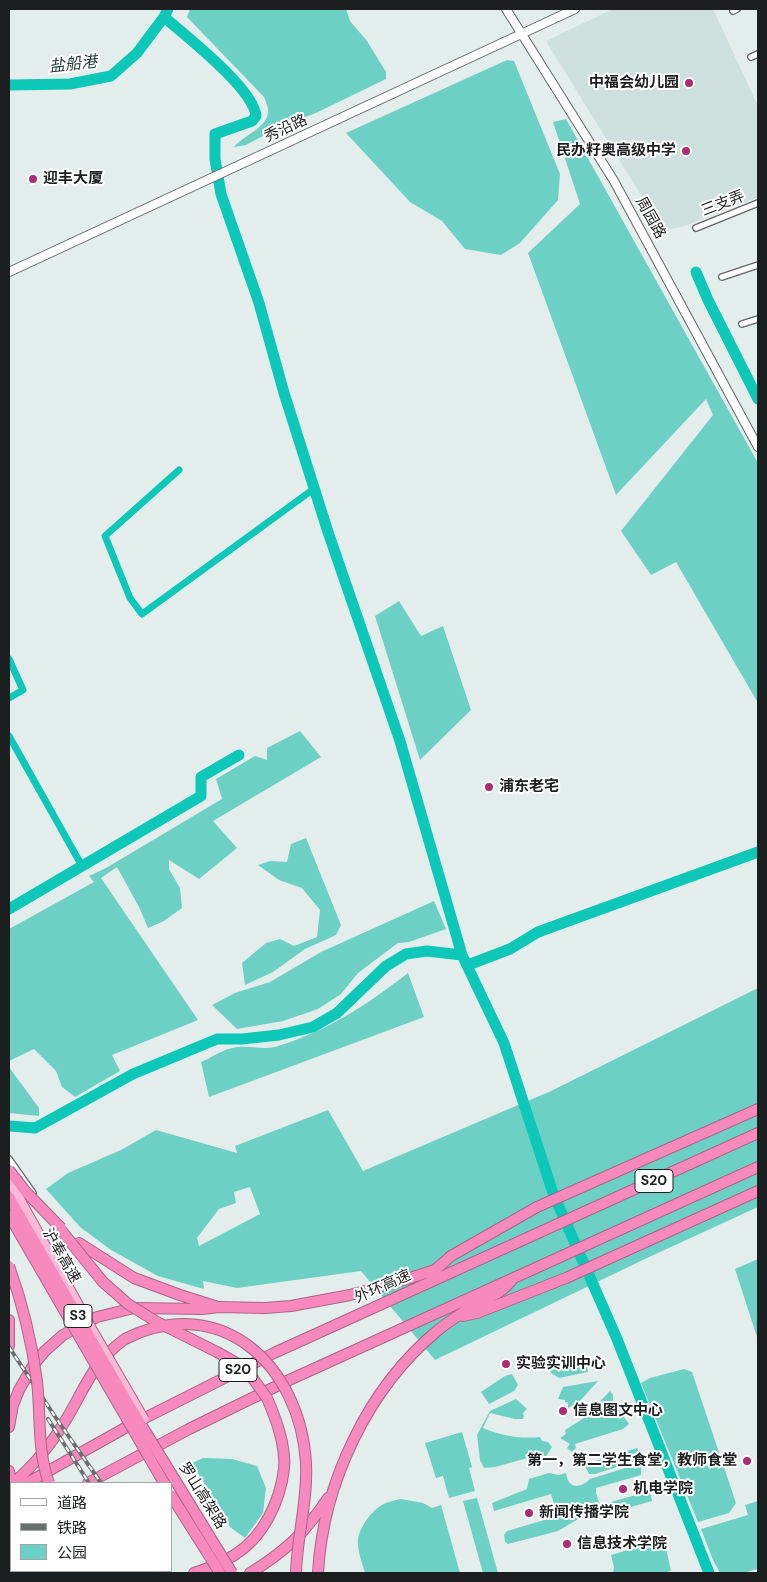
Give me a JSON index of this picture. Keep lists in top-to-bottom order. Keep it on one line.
{"streets":{"highway":["S20","沪奉高速","外环高速","S3","罗山高架路"],"main road":["秀沿路","周园路"],"street":["三支弄"]},"crossings":[["秀沿路","周园路"],["沪奉高速","罗山高架路"]],"water":["盐船港"],"places":["中福会幼儿园","民办籽奥高级中学","迎丰大厦","浦东老宅","实验实训中心","信息图文中心","第一，第二学生食堂，教师食堂","机电学院","新闻传播学院","信息技术学院"],"legend":["道路","铁路","公园"]}
